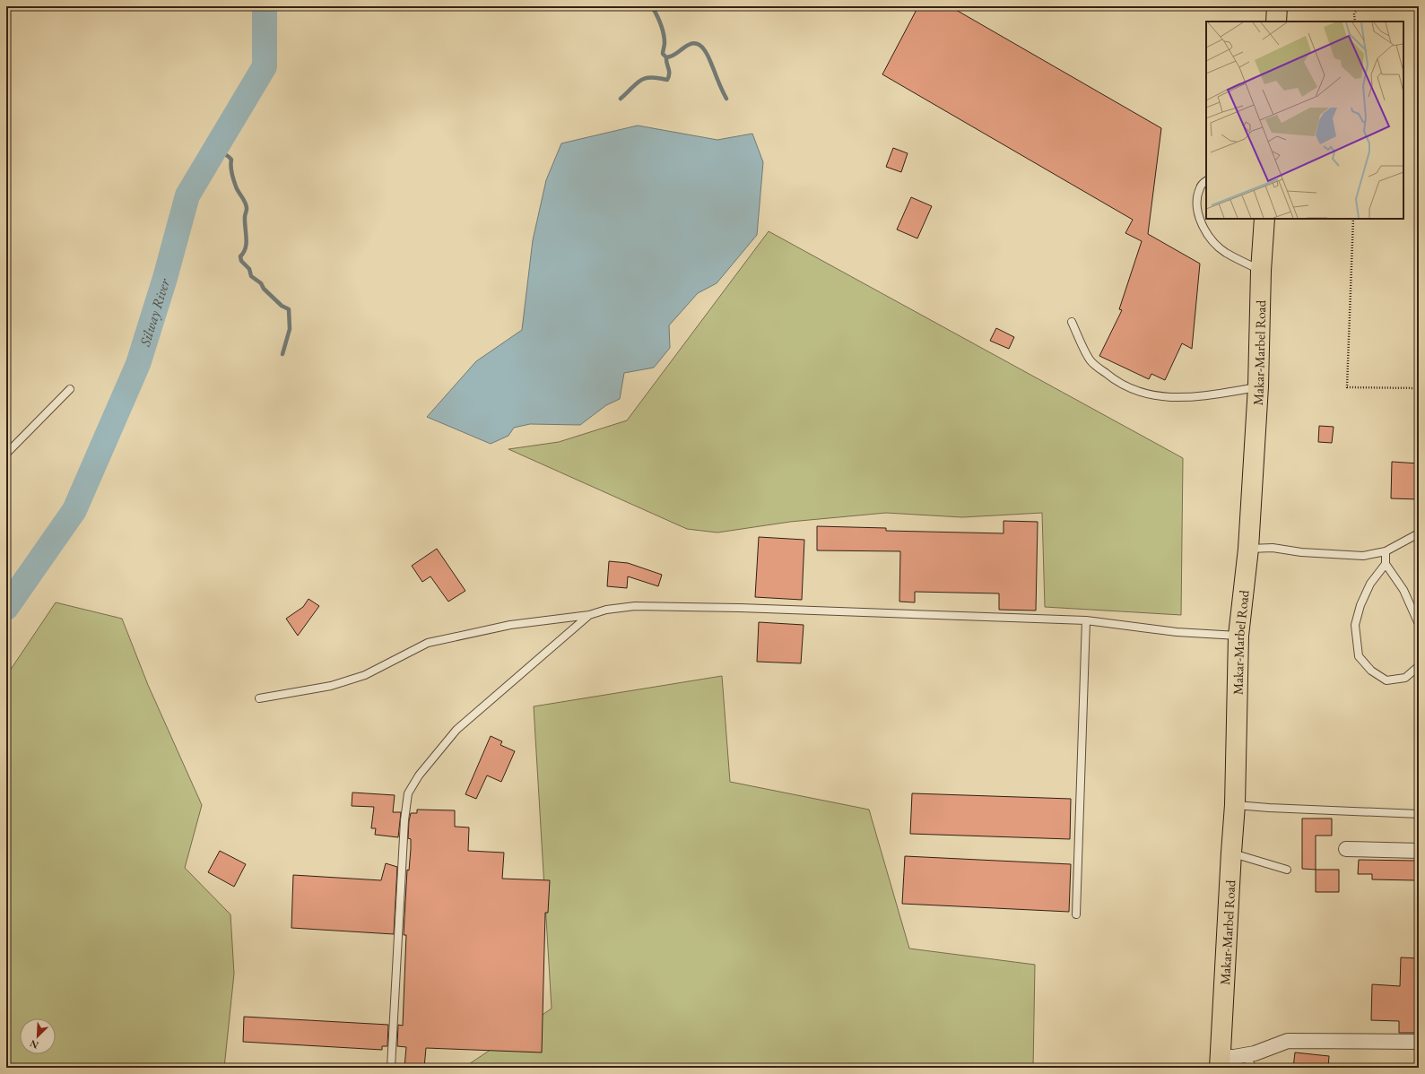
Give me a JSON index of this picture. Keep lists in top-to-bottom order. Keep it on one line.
{"streets":{"main road":["Makar-Marbel Road"]},"water":["Silway River"],"north":"bottom left"}
